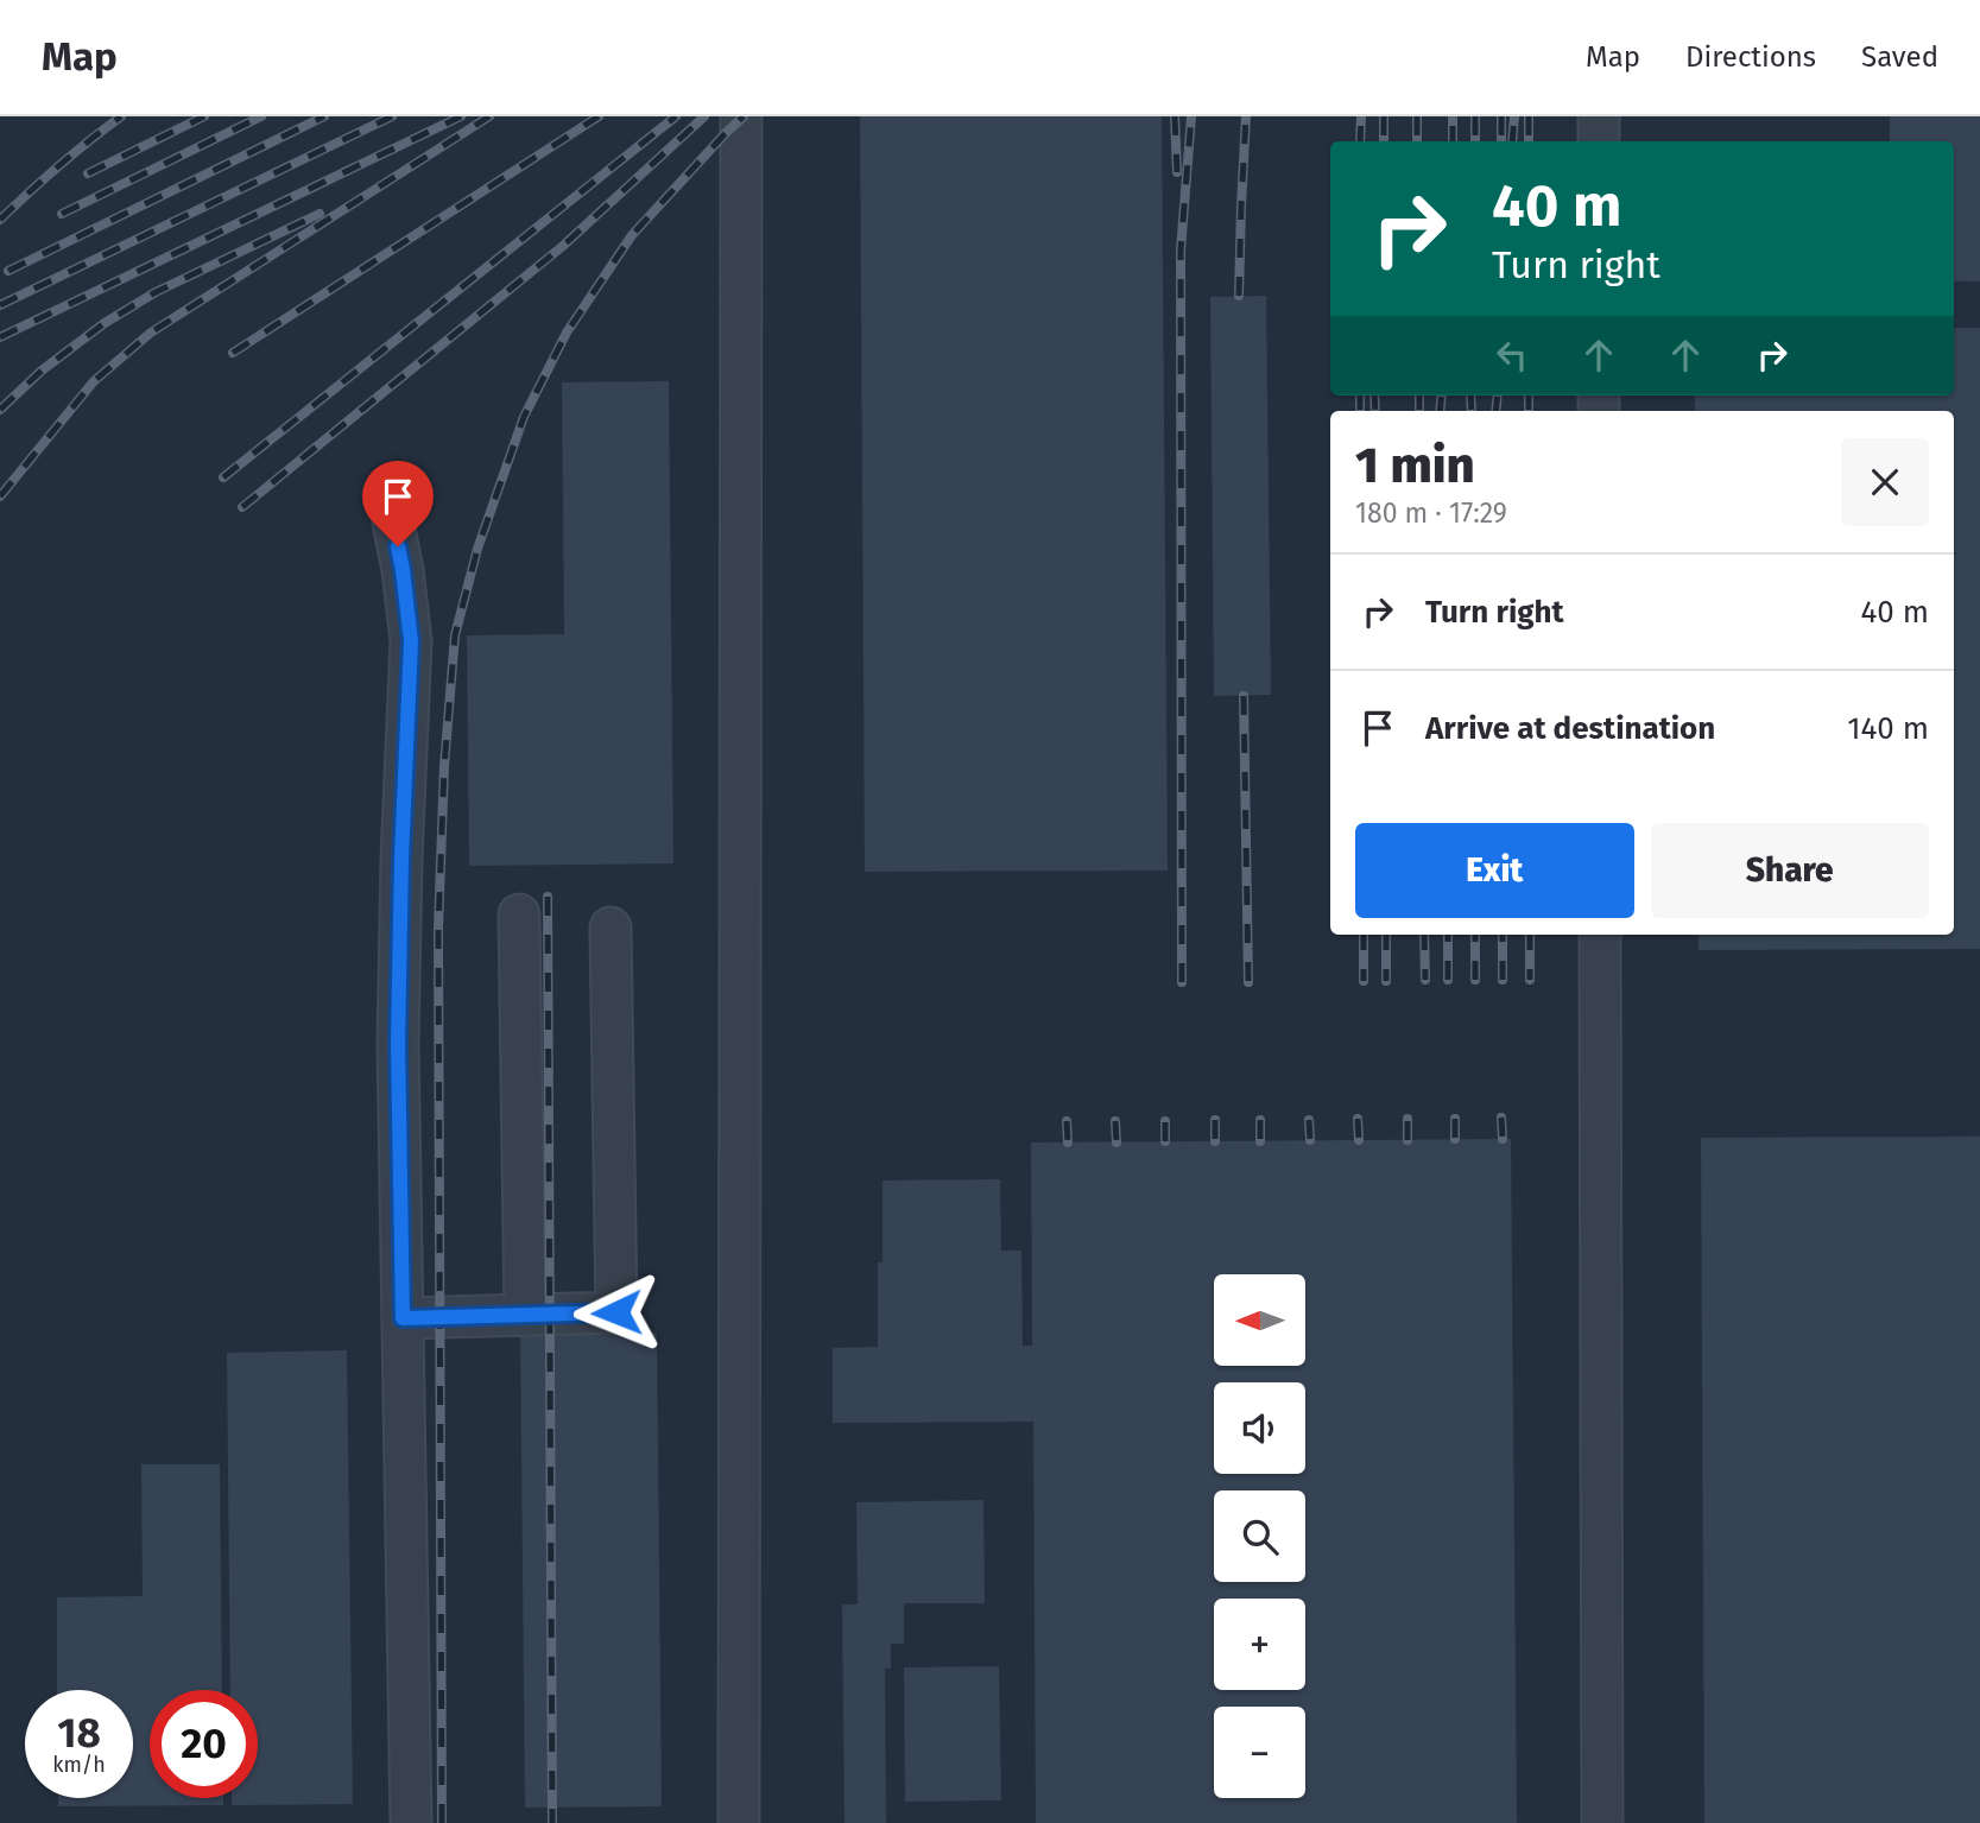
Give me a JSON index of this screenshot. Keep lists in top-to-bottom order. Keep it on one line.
{"north":"left","page":{"header":"Map","nav":["Map","Directions","Saved"],"turn":["40 m","Turn right"],"heading":["1 min","180 m · 17:29"],"list":[{"name":"Turn right","value":"40 m"},{"name":"Arrive at destination","value":"140 m"}],"buttons":["Exit","Share"],"map_buttons":["+","−"],"speed":"18 km/h","limit":"20"}}
